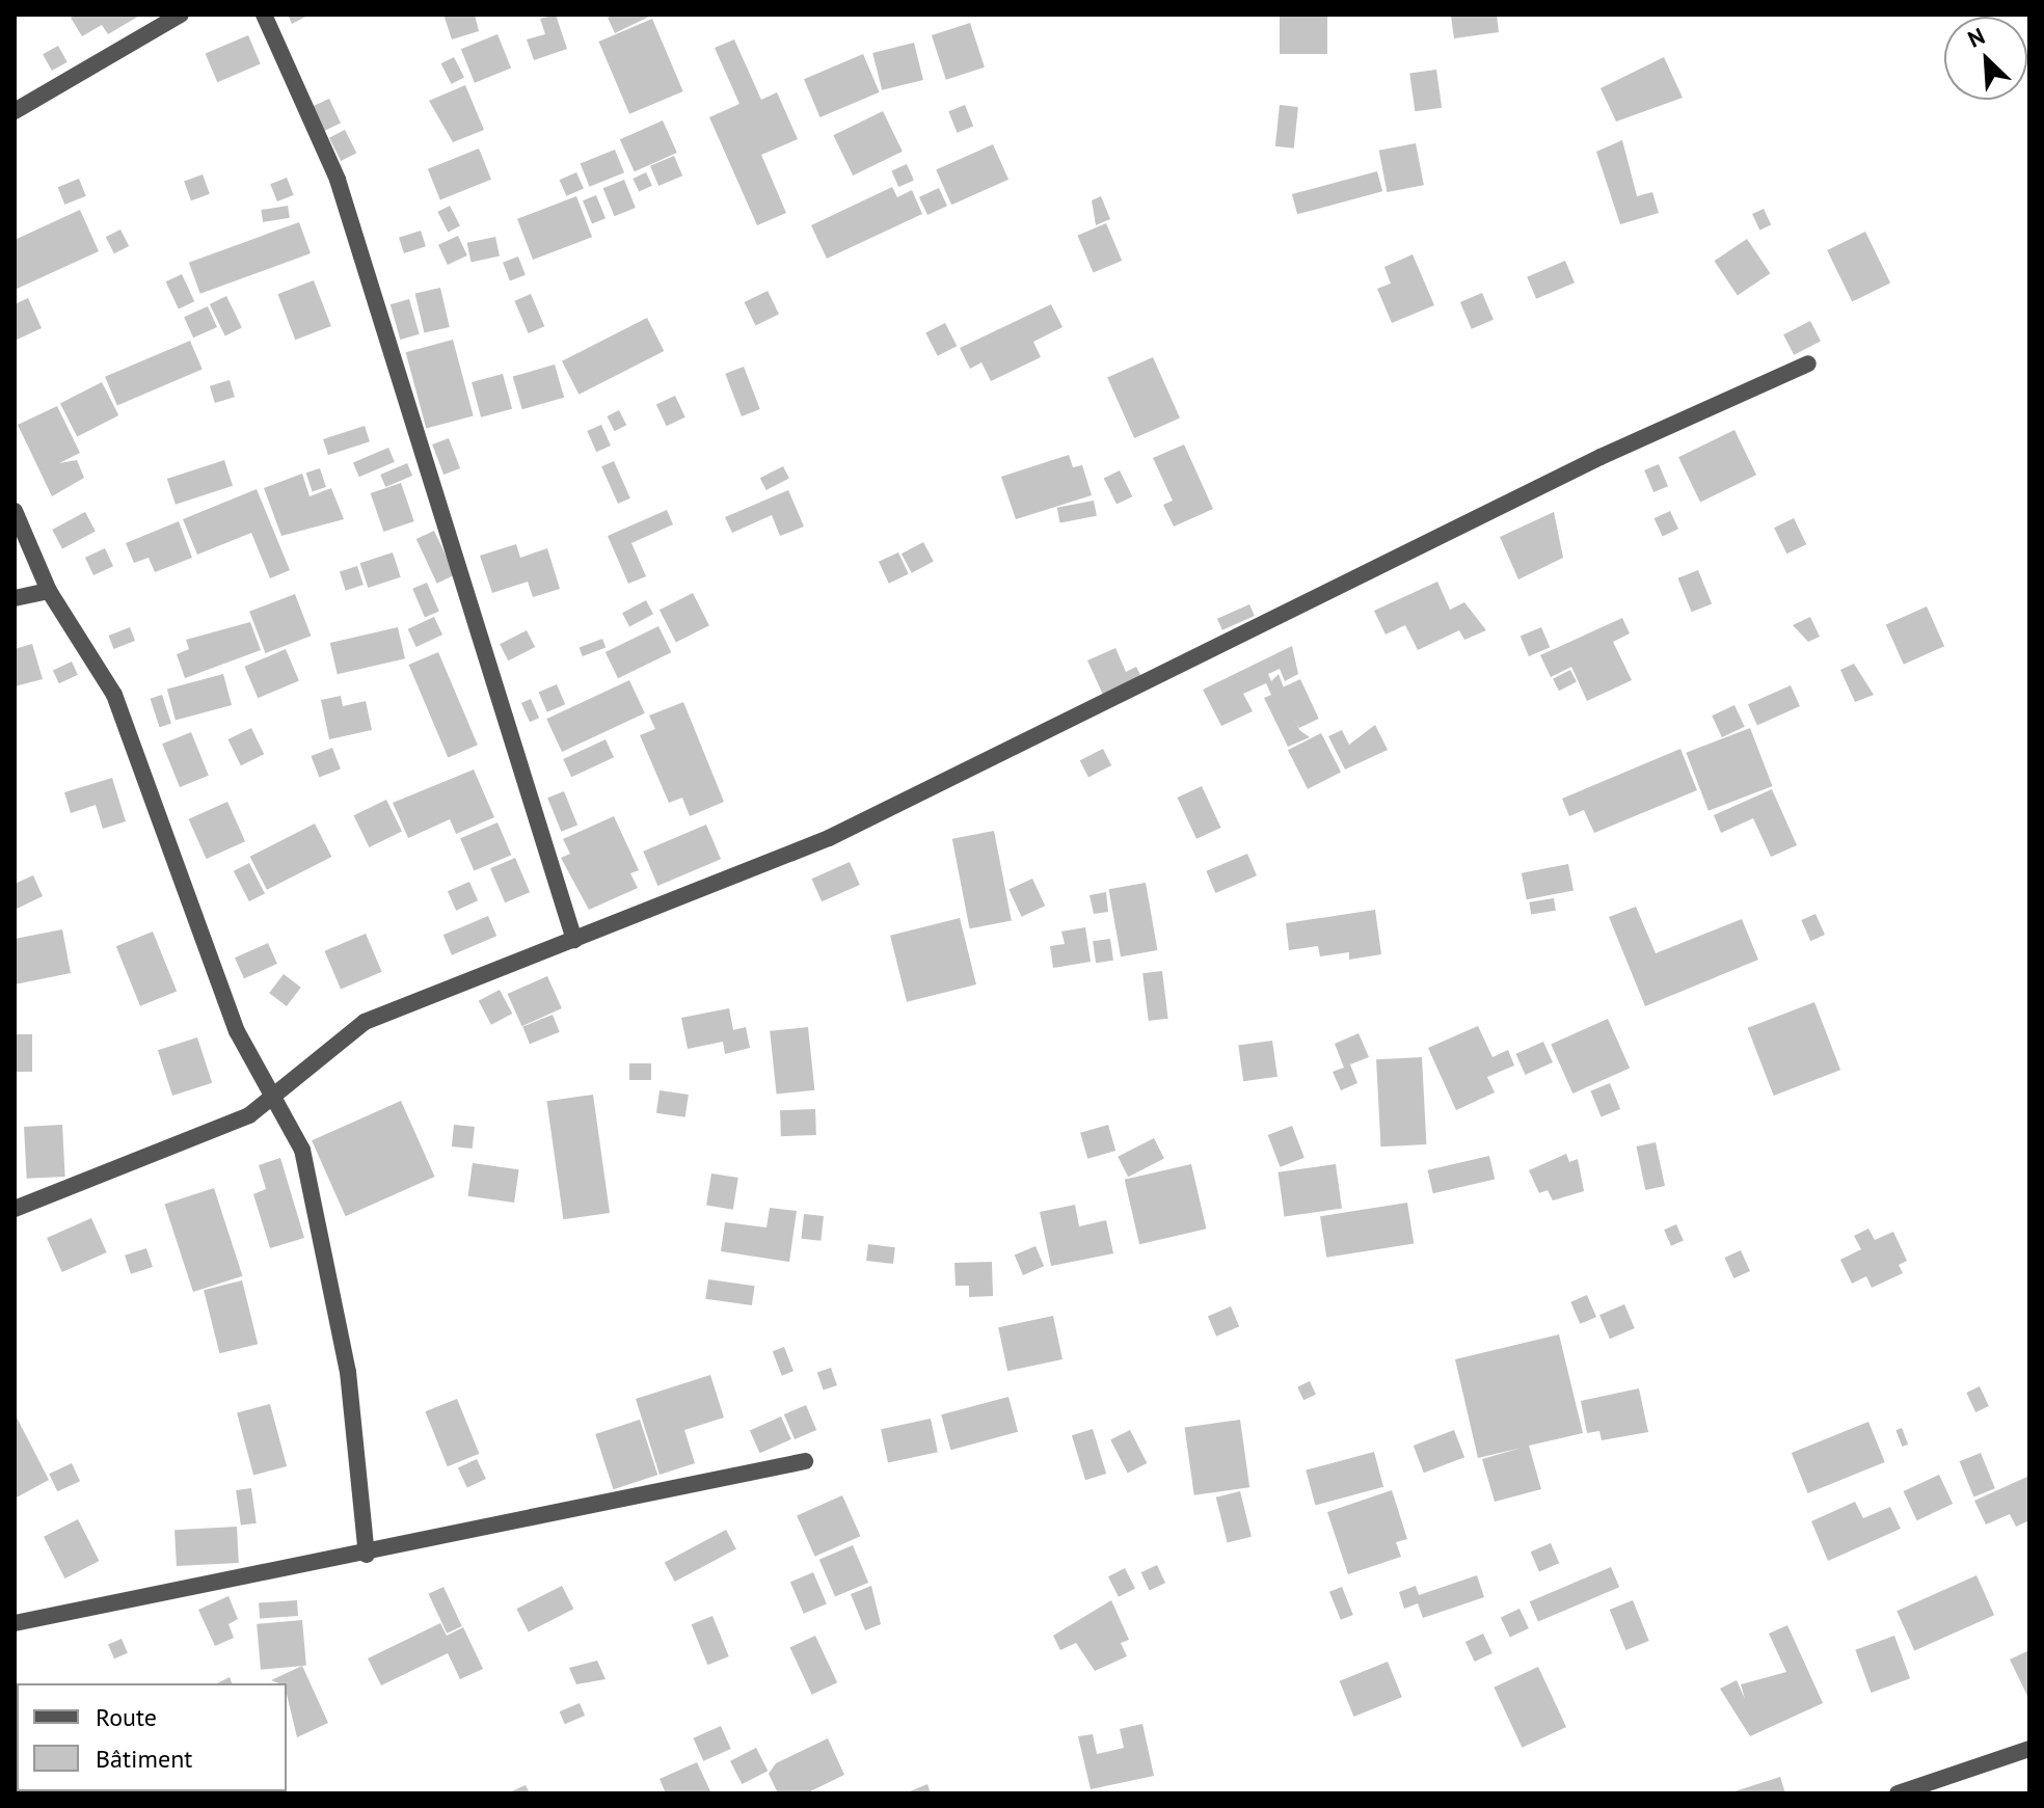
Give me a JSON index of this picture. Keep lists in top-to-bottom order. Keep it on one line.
{"legend":["Route","Bâtiment"],"north":"top left"}
